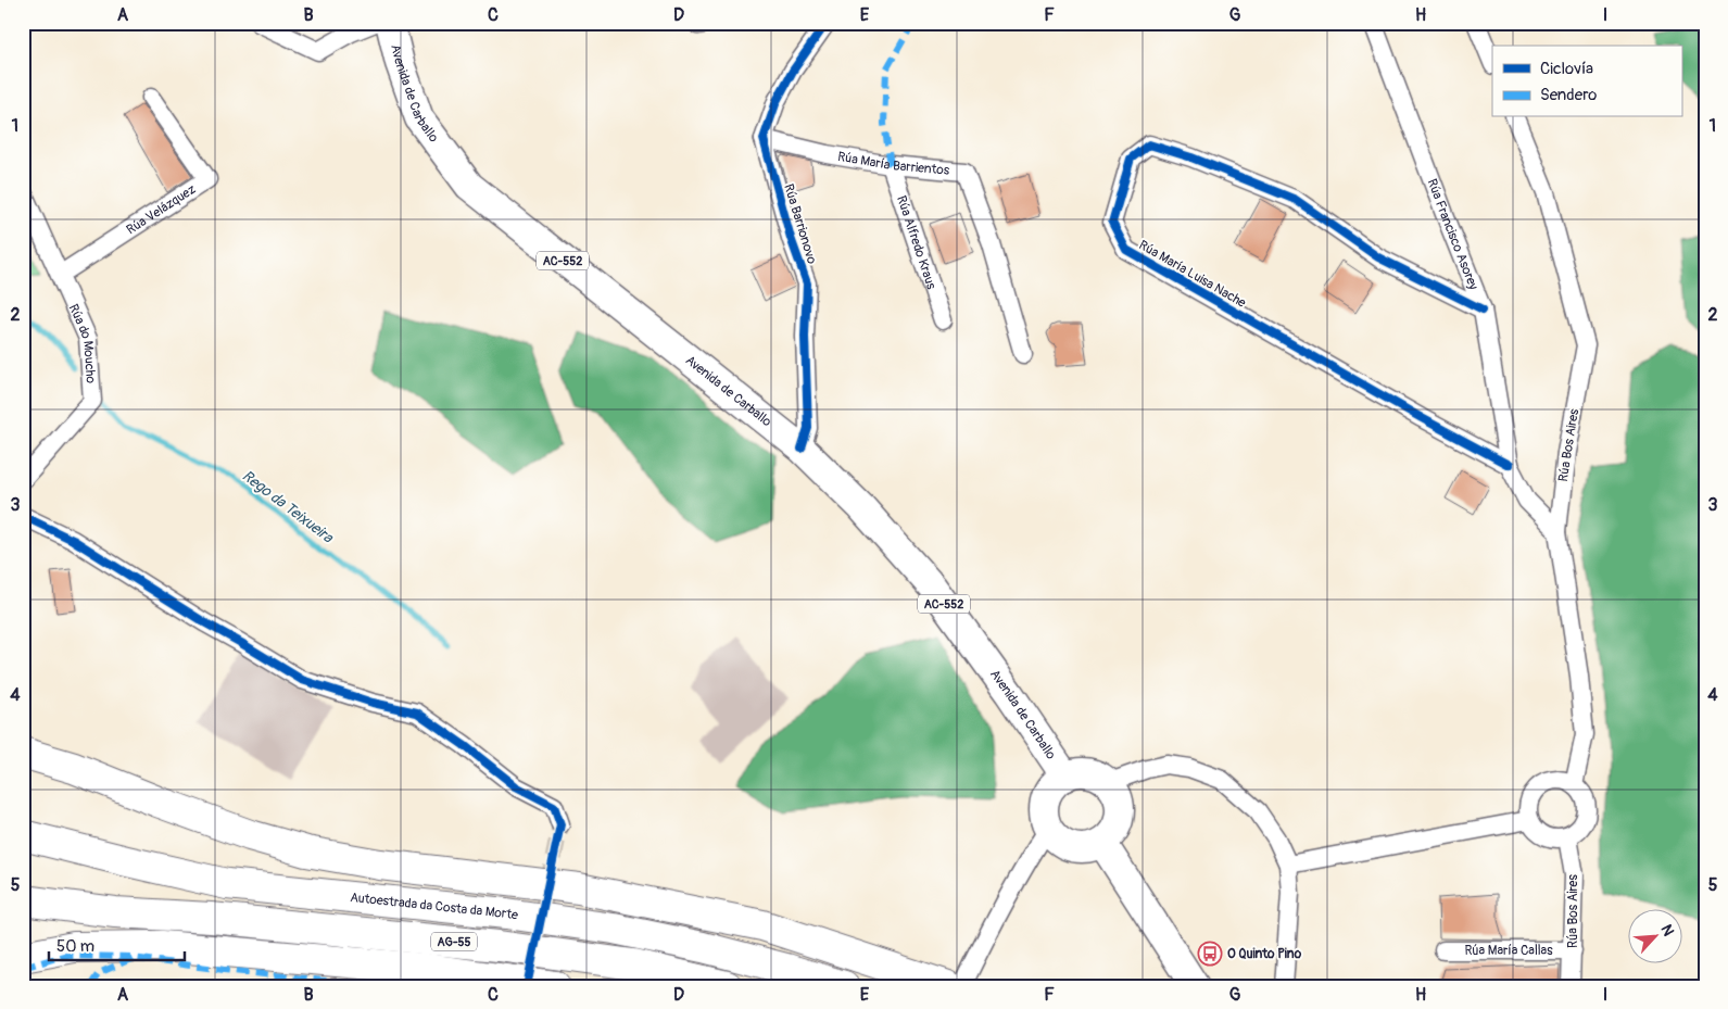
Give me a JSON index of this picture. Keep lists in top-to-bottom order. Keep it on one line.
{"streets":{"highway":["Autoestrada da Costa da Morte","AG-55"],"main road":["Avenida de Carballo","AC-552"],"street":["Rúa María Barrientos","Rúa Velázquez","Rúa Barrionovo","Rúa Francisco Asorey","Rúa Alfredo Kraus","Rúa María Luisa Nache","Rúa do Moucho","Rúa Bos Aires","Rúa María Callas"]},"crossings":[["Avenida de Carballo","Rúa Barrionovo"],["Rúa María Barrientos","Rúa Barrionovo"],["Rúa María Barrientos","Rúa Alfredo Kraus"],["Rúa Velázquez","Rúa do Moucho"],["Rúa Francisco Asorey","Rúa María Luisa Nache"],["Rúa Francisco Asorey","Rúa Bos Aires"],["Rúa Bos Aires","Rúa María Callas"]],"water":["Rego da Teixueira"],"places":{"bus stop":["O Quinto Pino"]},"legend":["Ciclovía","Sendero"],"scale_bar":"50 m","north":"top right","grid":{"columns":["A","B","C","D","E","F","G","H","I"],"rows":["1","2","3","4","5"]}}
